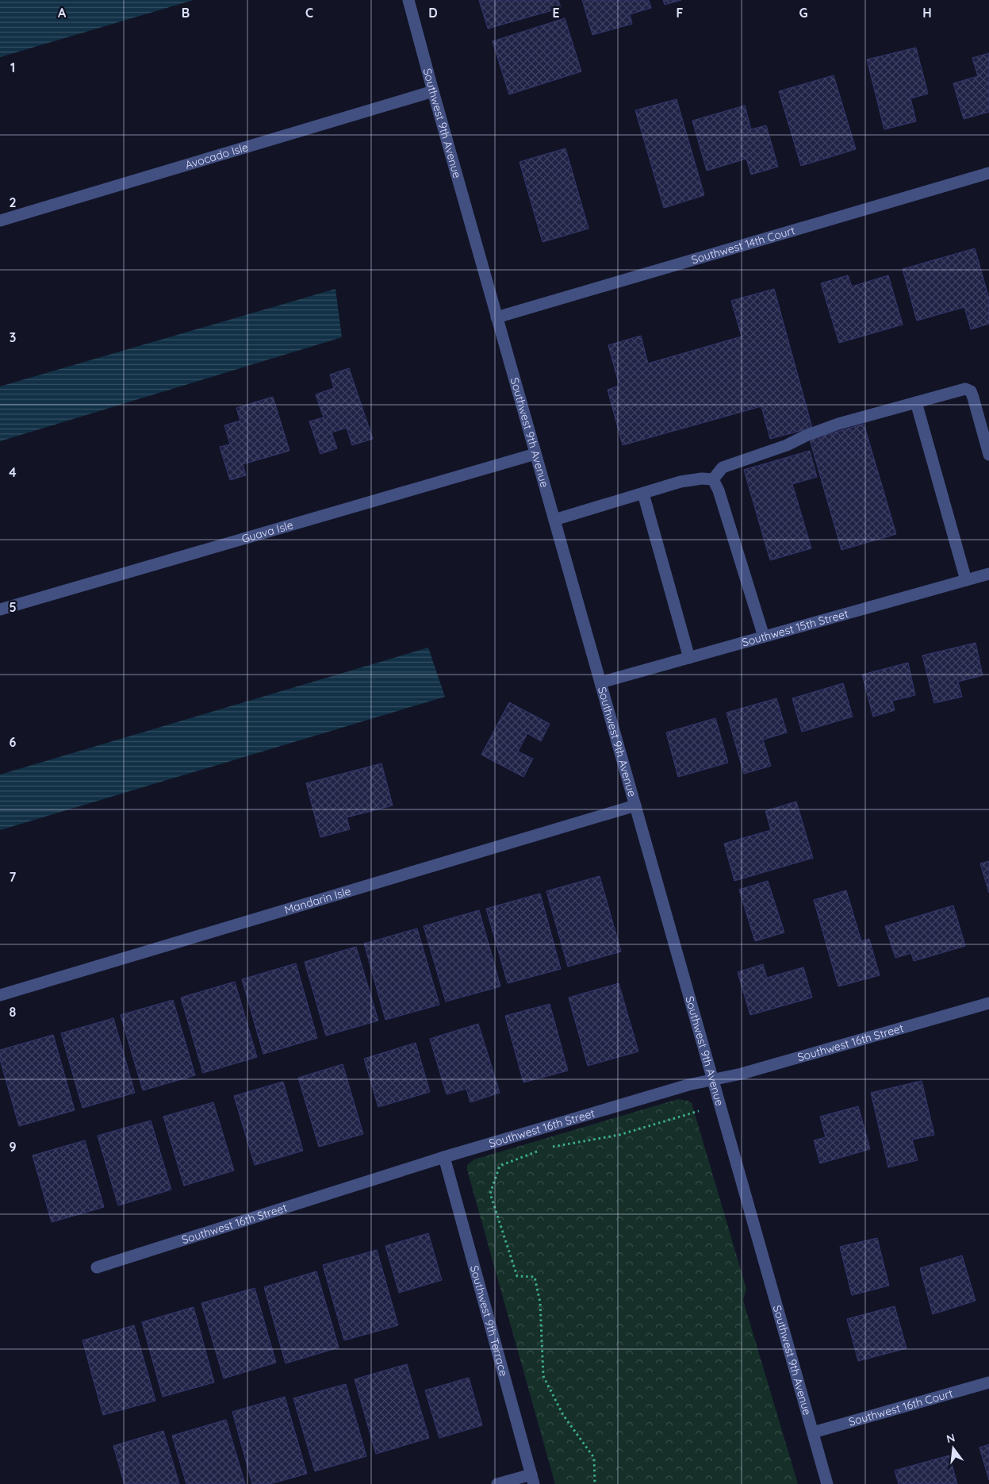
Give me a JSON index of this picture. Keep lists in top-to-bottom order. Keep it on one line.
{"streets":{"street":["Southwest 9th Avenue","Avocado Isle","Southwest 14th Court","Guava Isle","Southwest 15th Street","Mandarin Isle","Southwest 16th Street","Southwest 9th Terrace","Southwest 16th Court"]},"crossings":[["Southwest 9th Avenue","Avocado Isle"],["Southwest 9th Avenue","Southwest 14th Court"],["Southwest 9th Avenue","Guava Isle"],["Southwest 9th Avenue","Southwest 15th Street"],["Southwest 9th Avenue","Mandarin Isle"],["Southwest 9th Avenue","Southwest 16th Street"],["Southwest 9th Avenue","Southwest 16th Court"],["Southwest 16th Street","Southwest 9th Terrace"]],"north":"top","grid":{"columns":["A","B","C","D","E","F","G","H"],"rows":["1","2","3","4","5","6","7","8","9"]}}
